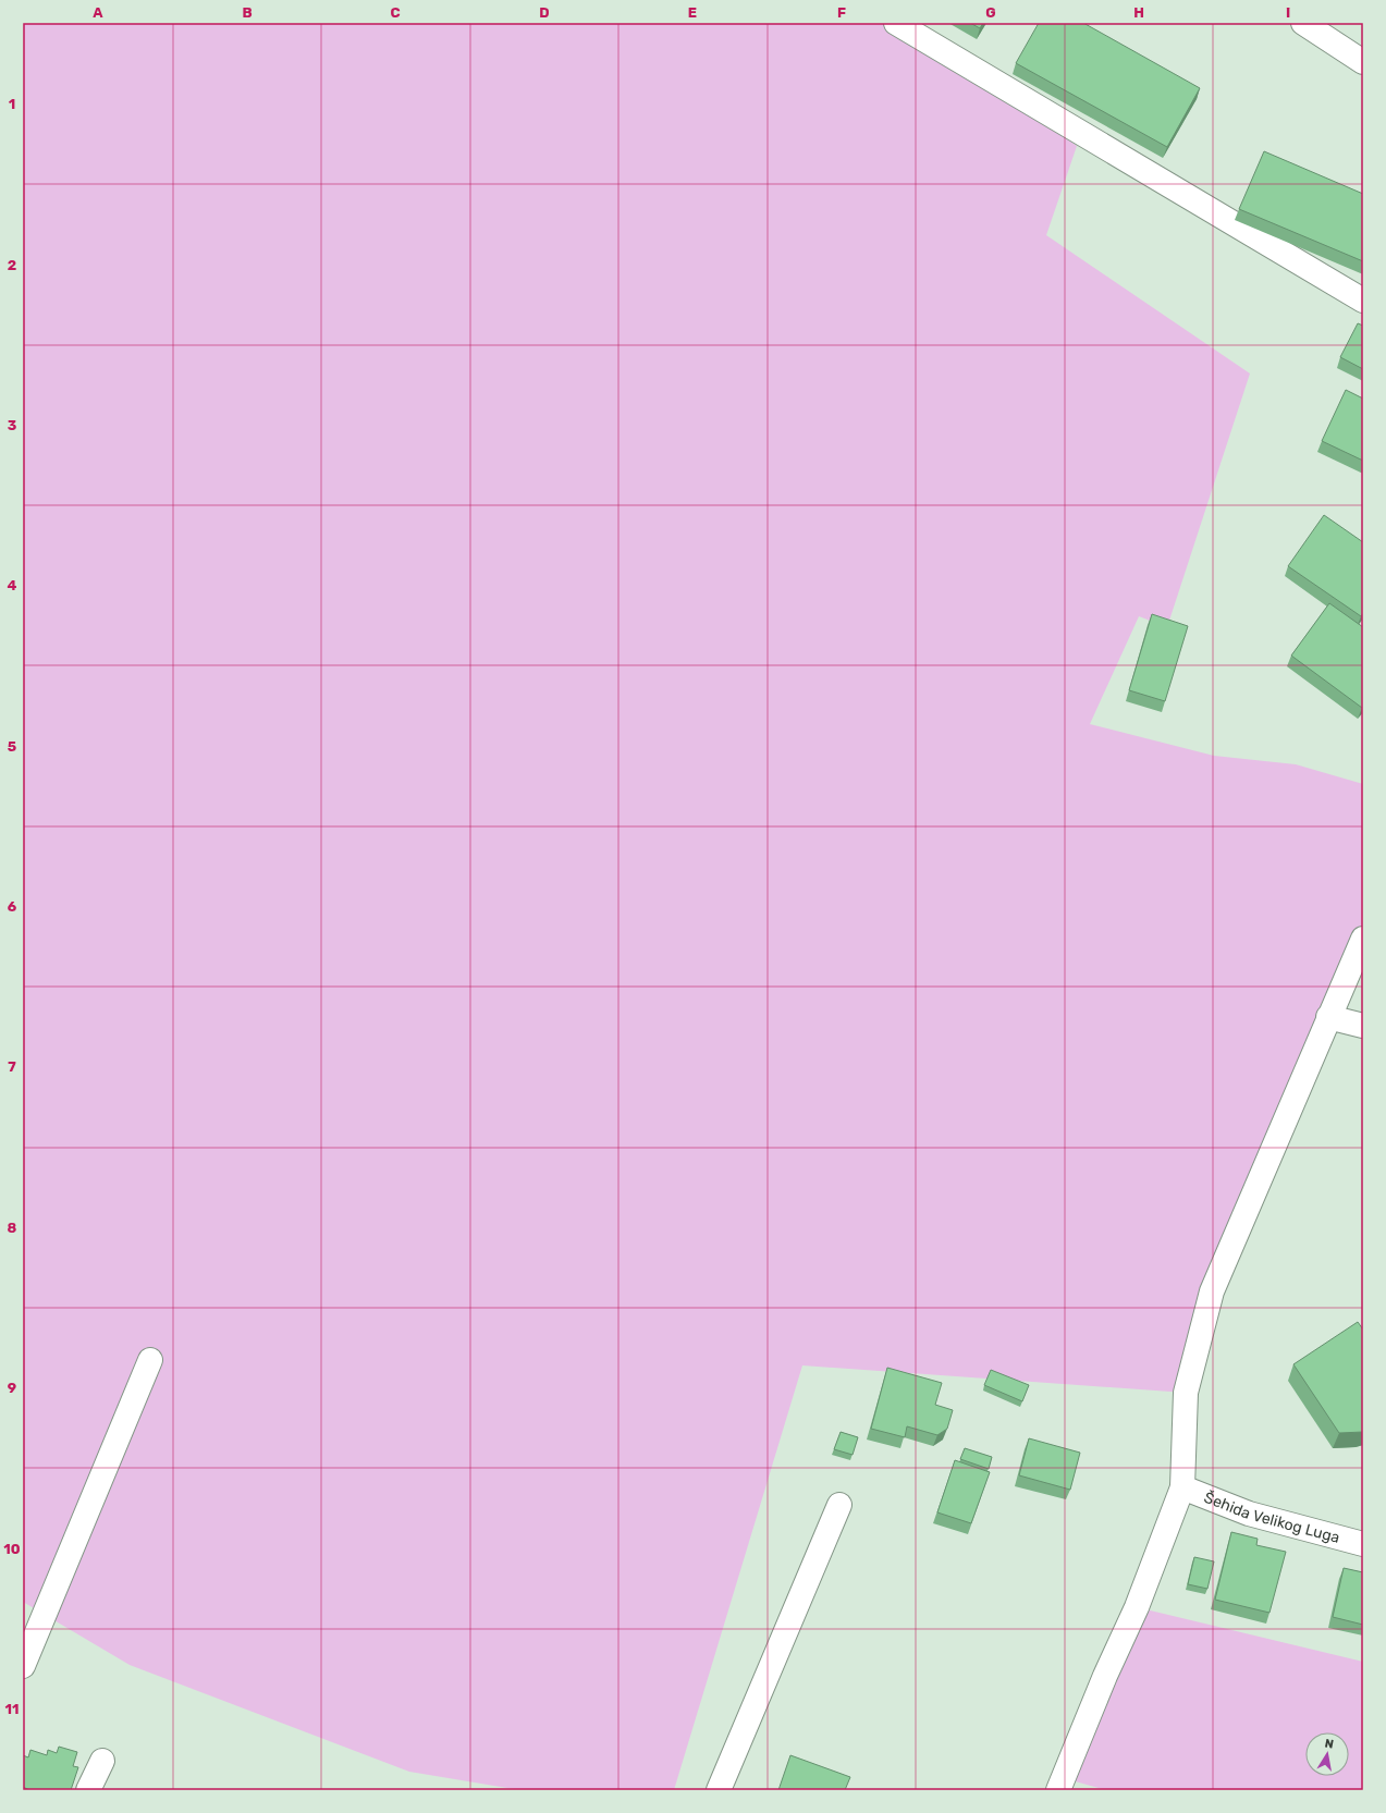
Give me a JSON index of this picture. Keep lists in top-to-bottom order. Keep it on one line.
{"streets":{"street":["Šehida Velikog Luga"]},"north":"top","grid":{"columns":["A","B","C","D","E","F","G","H","I"],"rows":["1","2","3","4","5","6","7","8","9","10","11"]}}
